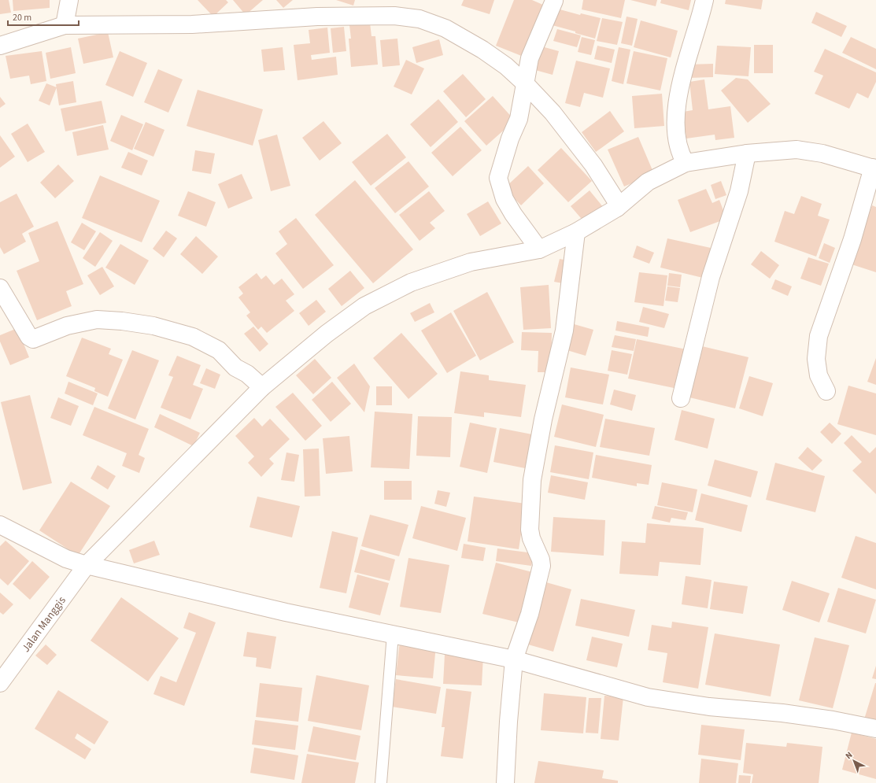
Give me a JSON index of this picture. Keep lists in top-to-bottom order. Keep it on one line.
{"streets":{"street":["Jalan Manggis"]},"scale_bar":"20 m","north":"top left"}
